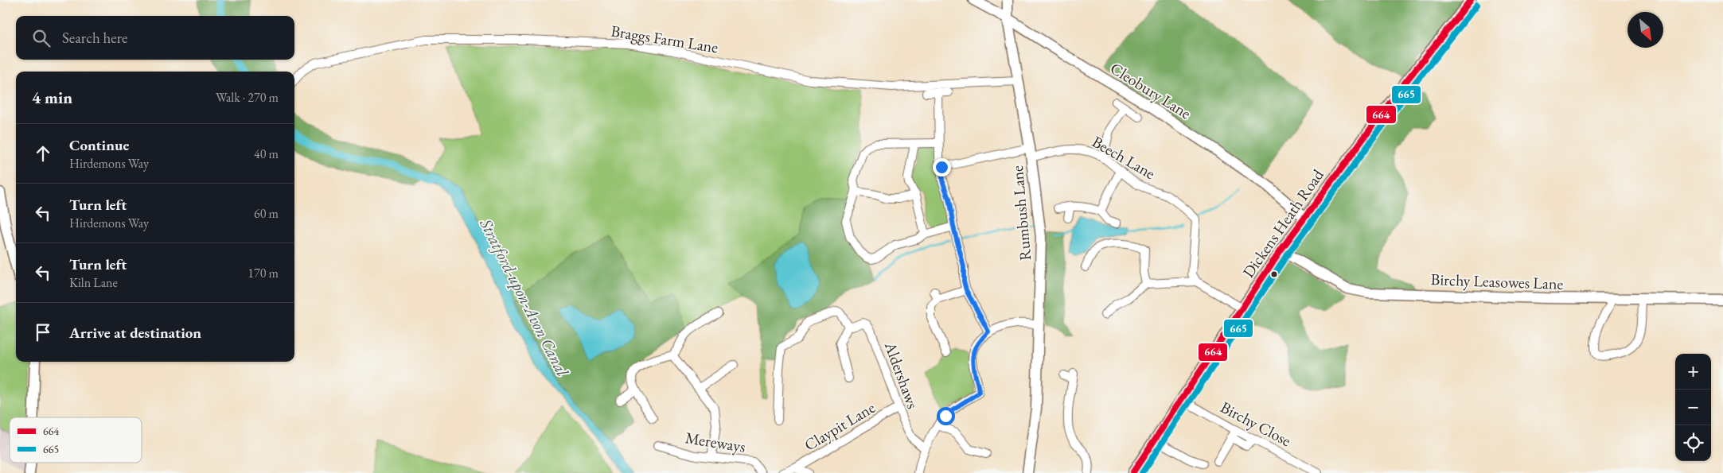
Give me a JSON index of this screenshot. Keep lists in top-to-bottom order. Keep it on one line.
{"streets":{"street":["Braggs Farm Lane","Cleobury Lane","Beech Lane","Rumbush Lane","Dickens Heath Road","Birchy Leasowes Lane","Aldershaws","Birchy Close","Claypit Lane","Mereways"]},"crossings":[["Braggs Farm Lane","Rumbush Lane"],["Cleobury Lane","Rumbush Lane"],["Cleobury Lane","Dickens Heath Road"],["Beech Lane","Rumbush Lane"],["Dickens Heath Road","Birchy Leasowes Lane"],["Dickens Heath Road","Birchy Close"],["Aldershaws","Claypit Lane"]],"water":["Stratford-upon-Avon Canal"],"lines":["transit line 664","transit line 665"],"legend":["664","665"],"north":"bottom right","page":{"search":"Search here","heading":["4 min","Walk · 270 m"],"list":[["Continue","Hirdemons Way","40 m"],["Turn left","Hirdemons Way","60 m"],["Turn left","Kiln Lane","170 m"],"Arrive at destination"],"map_buttons":["+","−"]}}
